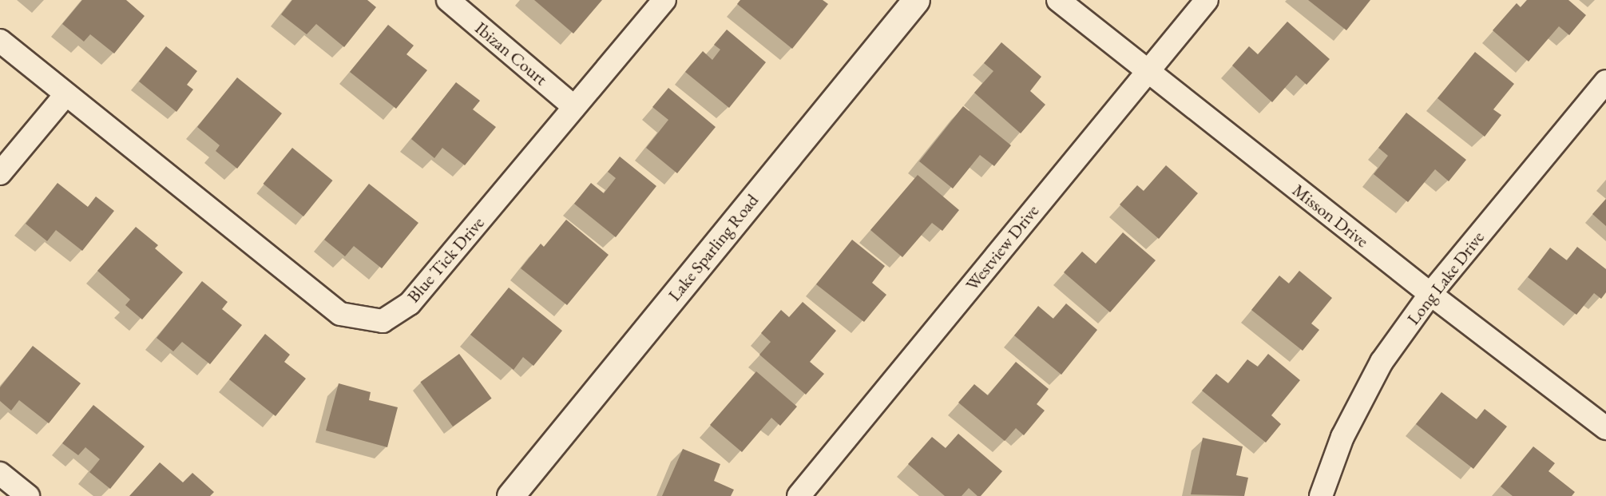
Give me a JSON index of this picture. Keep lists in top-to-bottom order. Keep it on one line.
{"streets":{"street":["Ibizan Court","Misson Drive","Lake Sparling Road","Westview Drive","Blue Tick Drive","Long Lake Drive"]},"crossings":[["Ibizan Court","Blue Tick Drive"],["Misson Drive","Westview Drive"],["Misson Drive","Long Lake Drive"]]}
